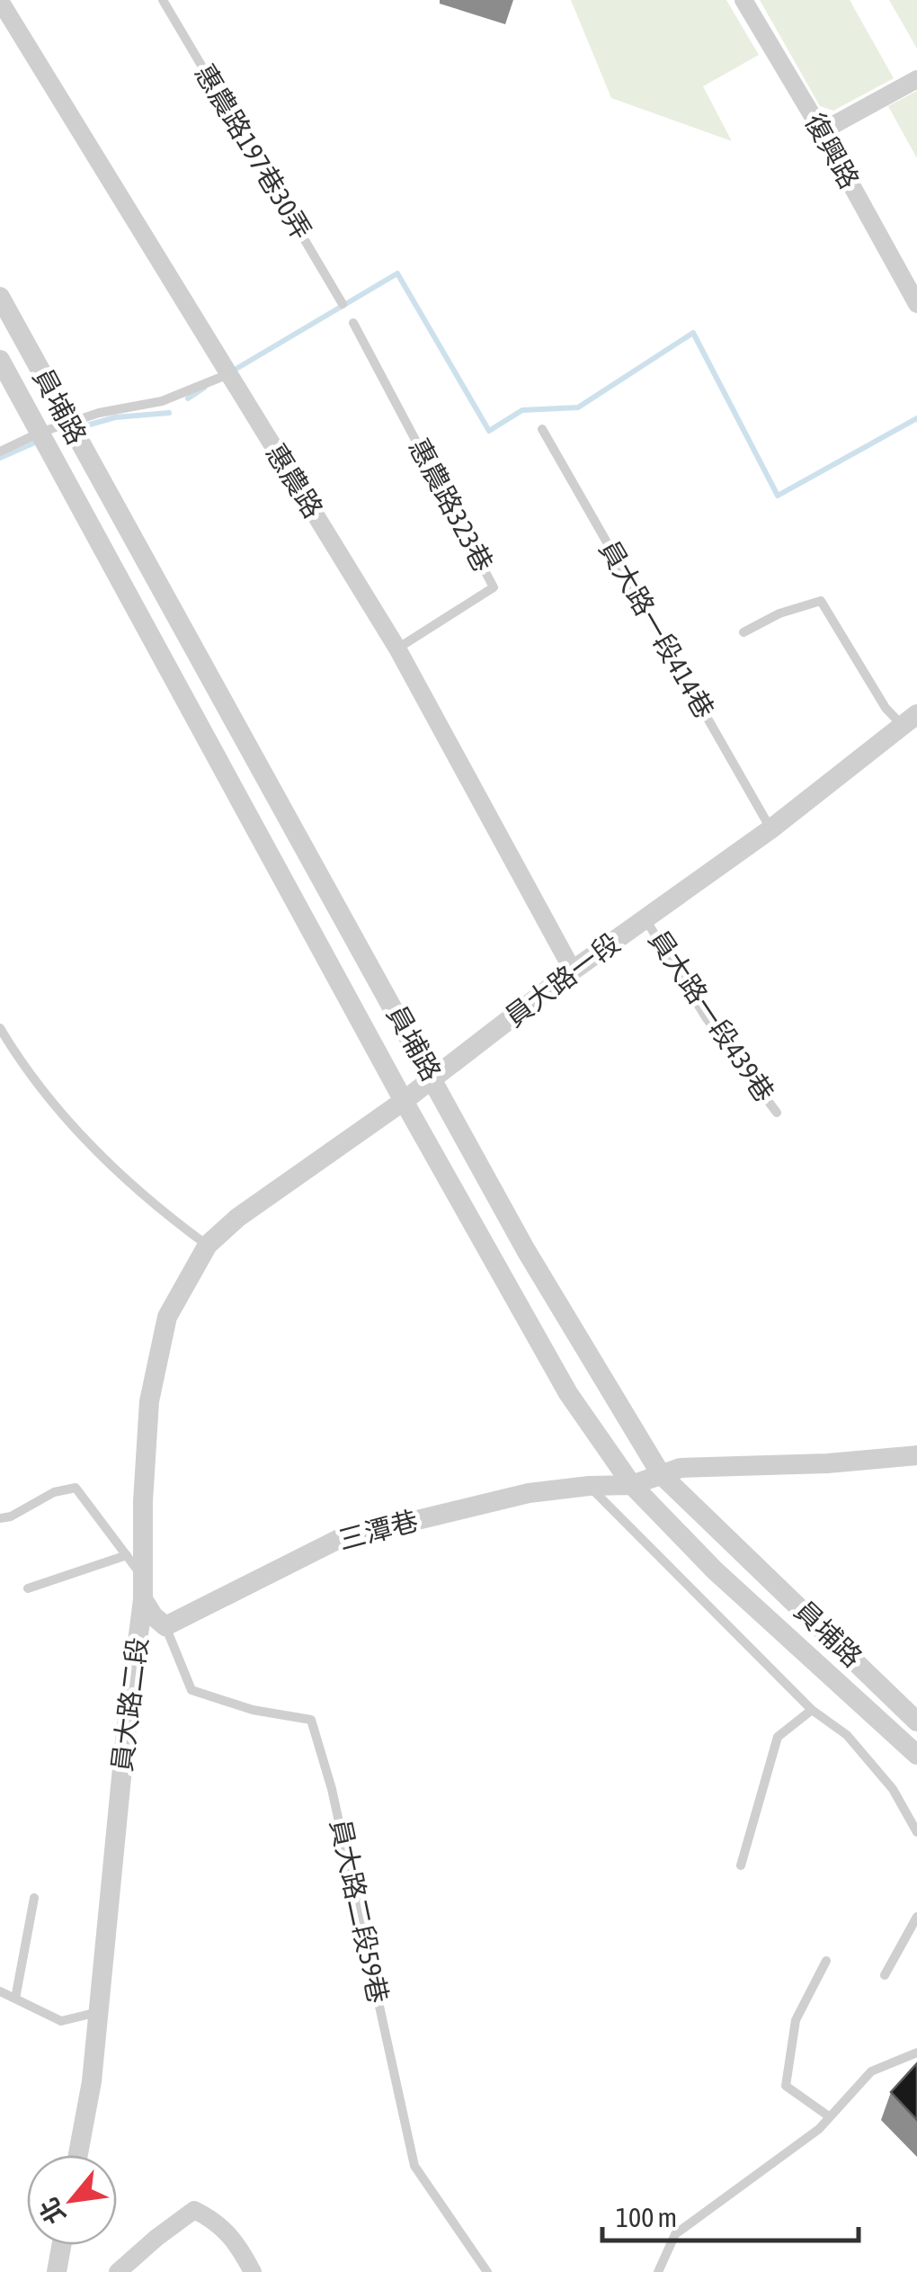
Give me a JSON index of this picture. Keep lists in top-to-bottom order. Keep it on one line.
{"streets":{"street":["復興路","員埔路","惠農路","員大路一段","三潭巷","員大路二段"],"lane":["惠農路197巷30弄","惠農路323巷","員大路一段414巷","員大路一段439巷","員大路二段59巷"]},"crossings":[["員埔路","員大路一段"],["員埔路","三潭巷"],["惠農路","惠農路323巷"],["惠農路","員大路一段"],["員大路一段414巷","員大路一段"],["員大路一段","員大路一段439巷"],["員大路一段","員大路二段"],["三潭巷","員大路二段59巷"]],"scale_bar":"100 m","north":"bottom left"}
